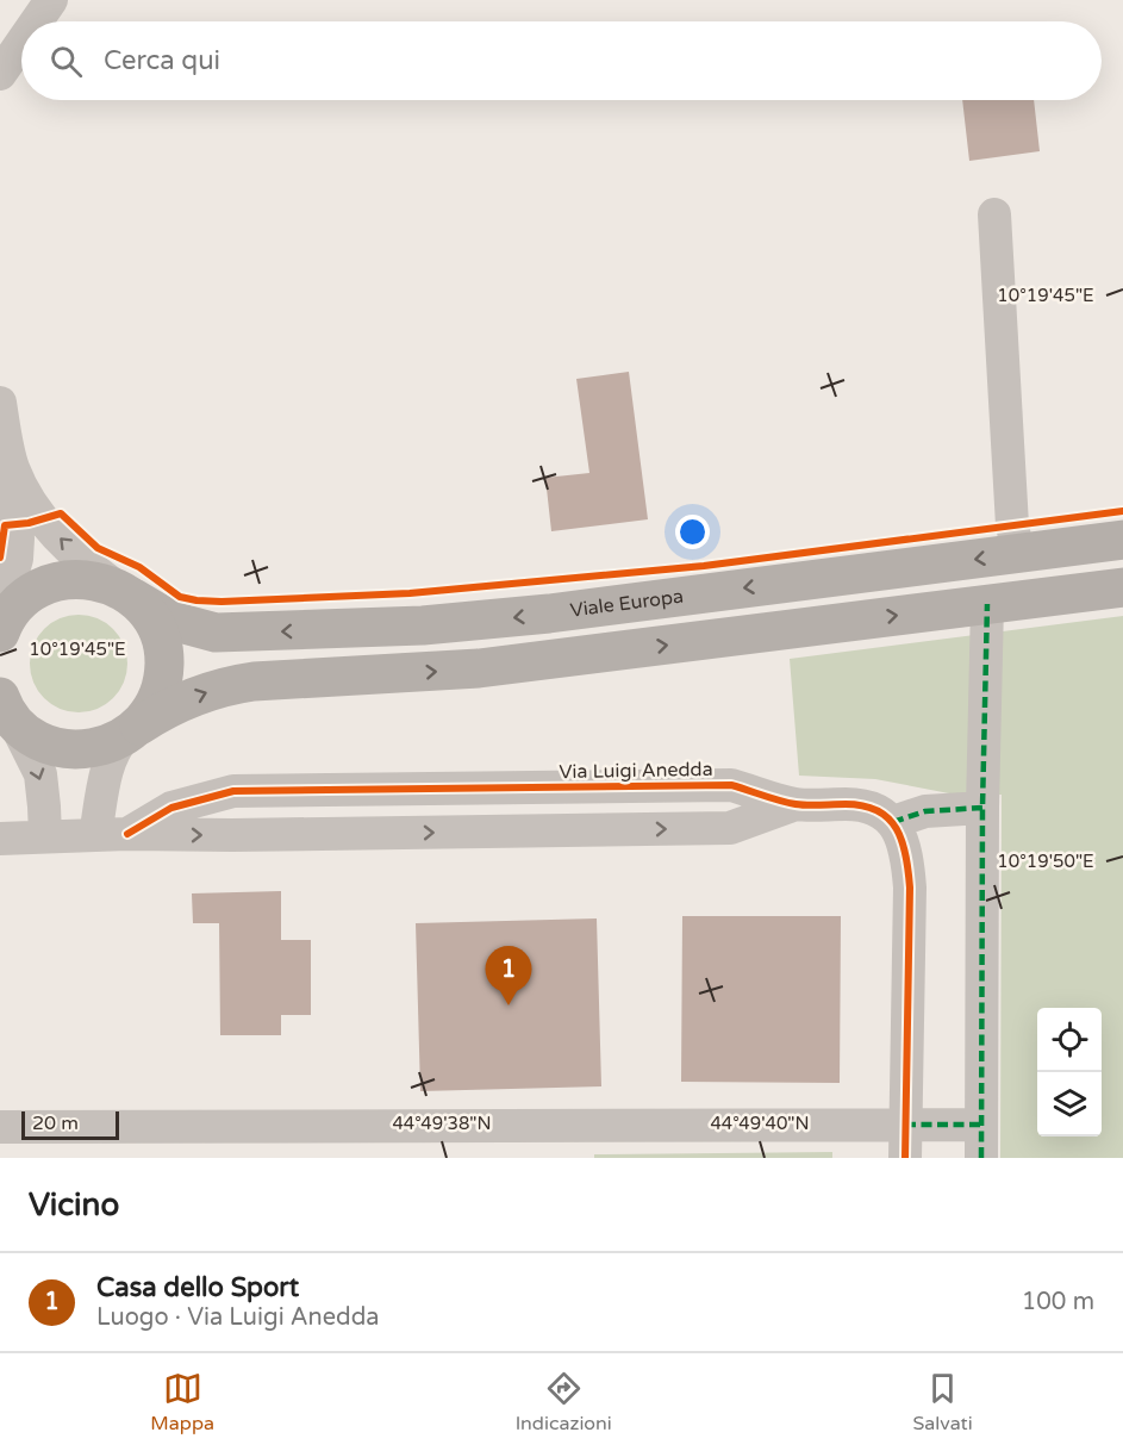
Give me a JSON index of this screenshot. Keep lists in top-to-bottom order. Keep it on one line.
{"streets":{"main road":["Viale Europa"],"cycle path":["Via Luigi Anedda"]},"scale_bar":"20 m","page":{"search":"Cerca qui","pins":"1","scale":"20 m","heading":"Vicino","list":[{"mark":"1","name":"Casa dello Sport","note":"Luogo · Via Luigi Anedda","value":"100 m"}],"nav":["Mappa","Indicazioni","Salvati"]},"coordinates":["10°19'45\"E","10°19'50\"E","44°49'38\"N","44°49'40\"N"]}
